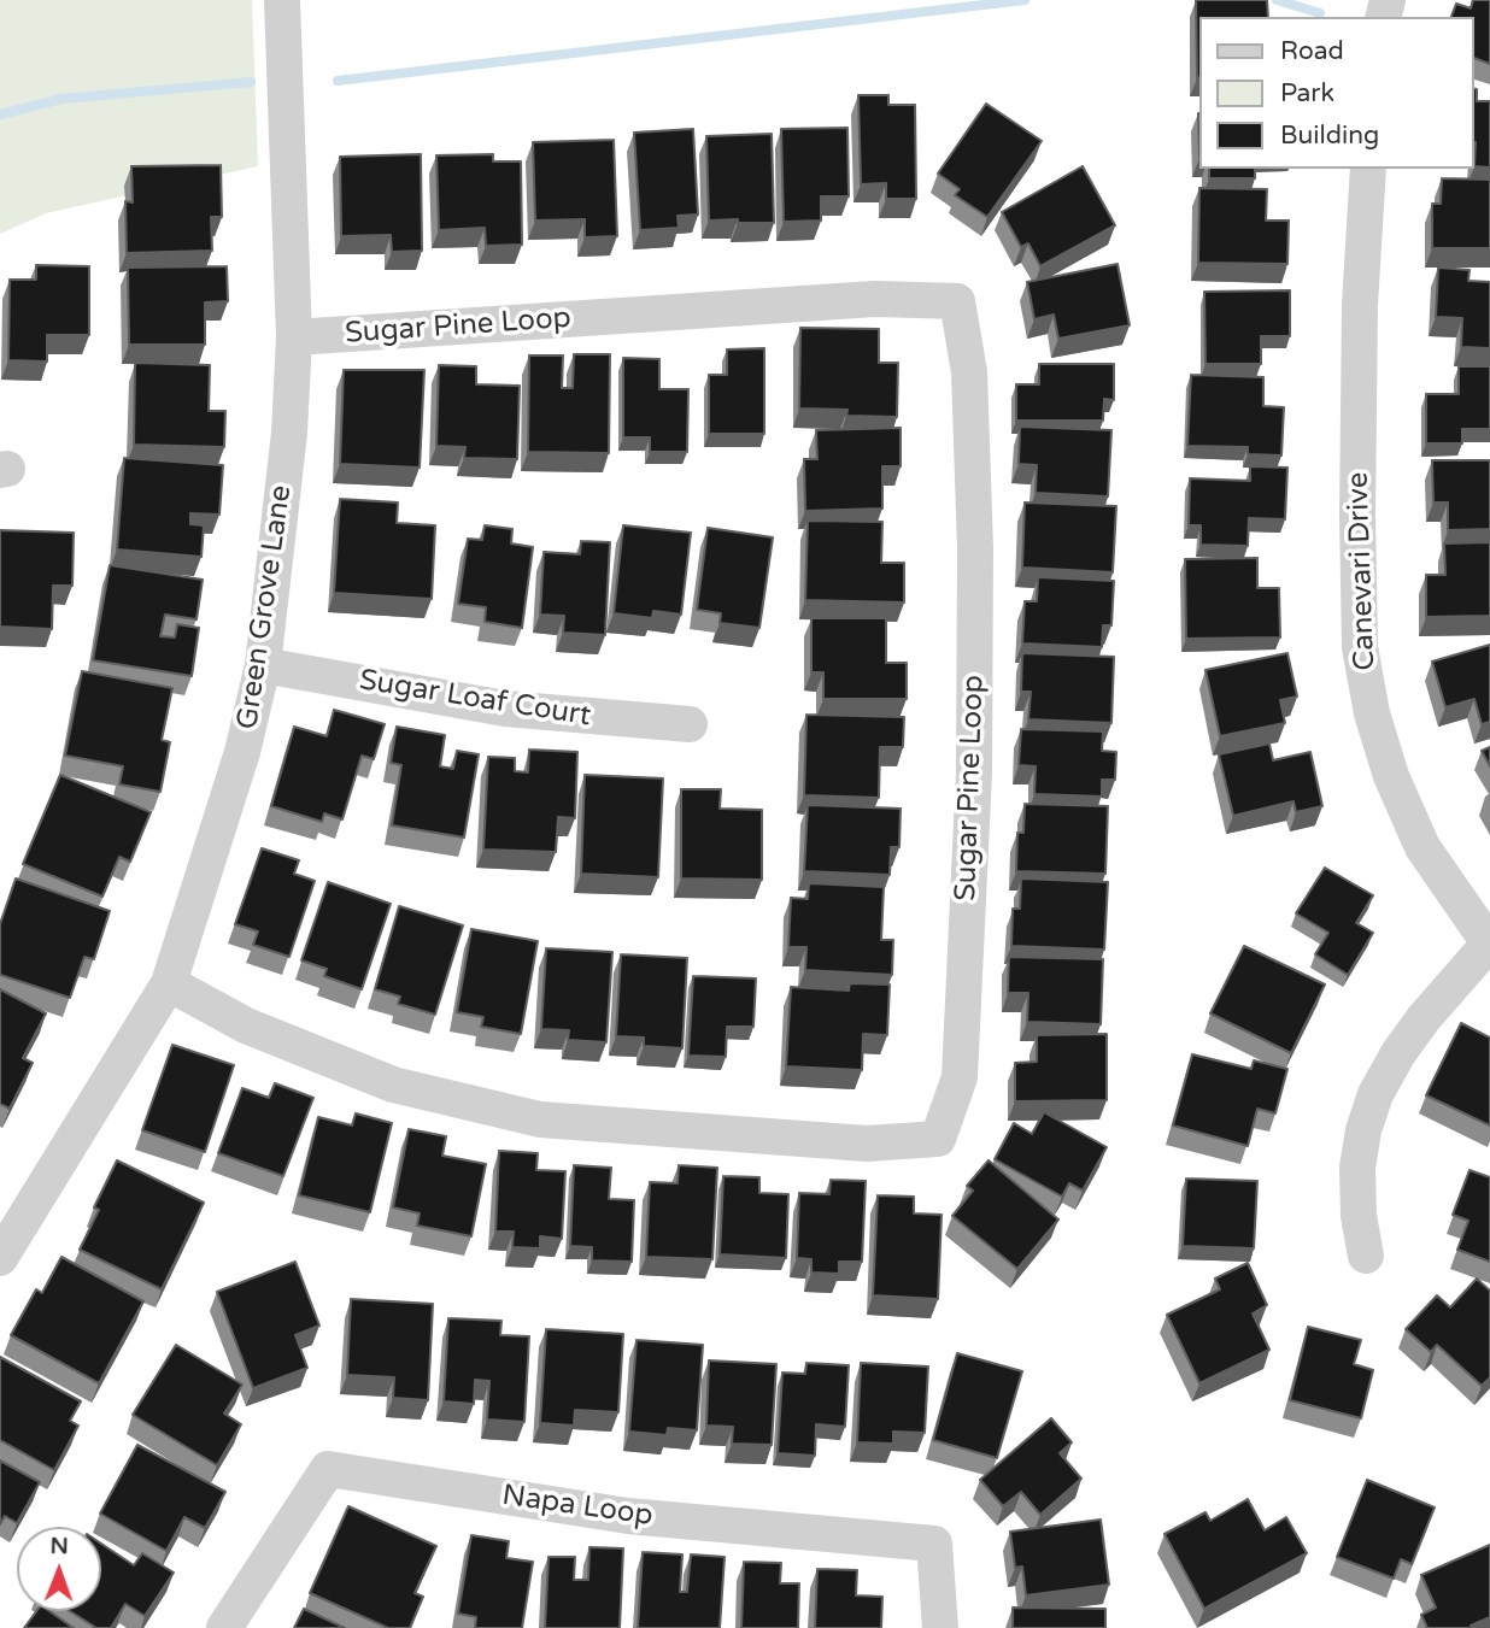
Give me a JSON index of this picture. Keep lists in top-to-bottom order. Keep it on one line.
{"streets":{"street":["Sugar Pine Loop","Canevari Drive","Green Grove Lane","Sugar Loaf Court","Napa Loop"]},"crossings":[["Sugar Pine Loop","Green Grove Lane"],["Green Grove Lane","Sugar Loaf Court"]],"legend":["Road","Park","Building"],"north":"top"}
